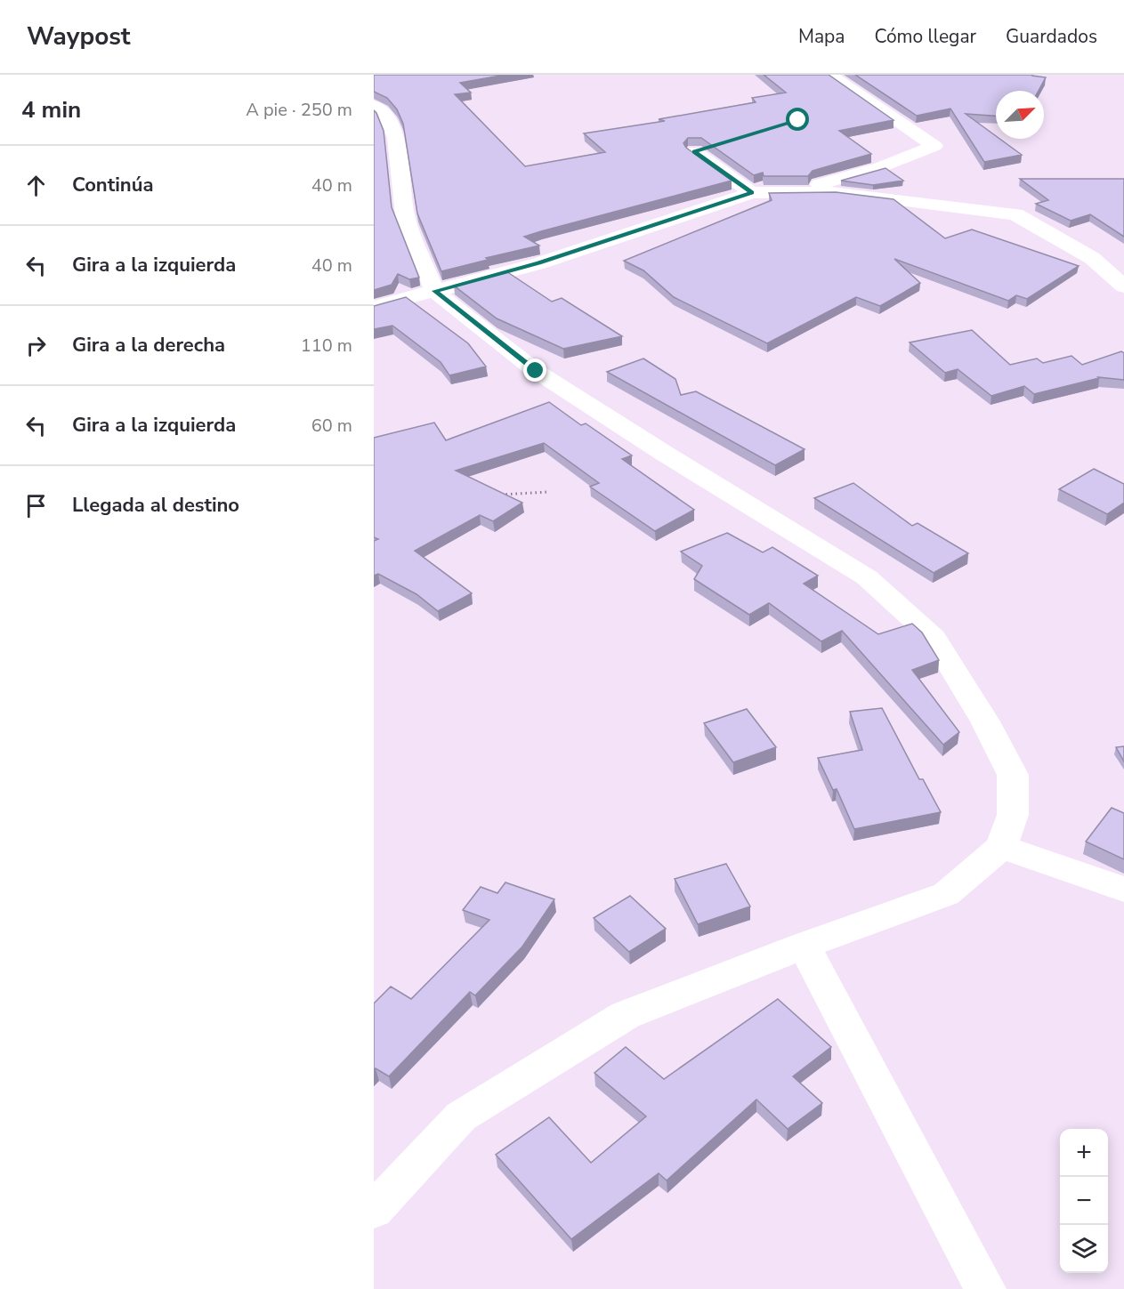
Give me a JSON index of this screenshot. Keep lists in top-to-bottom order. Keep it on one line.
{"north":"top right","page":{"header":"Waypost","nav":["Mapa","Cómo llegar","Guardados"],"heading":["4 min","A pie · 250 m"],"list":[["Continúa","40 m"],["Gira a la izquierda","40 m"],["Gira a la derecha","110 m"],["Gira a la izquierda","60 m"],"Llegada al destino"],"map_buttons":["+","−"]}}
